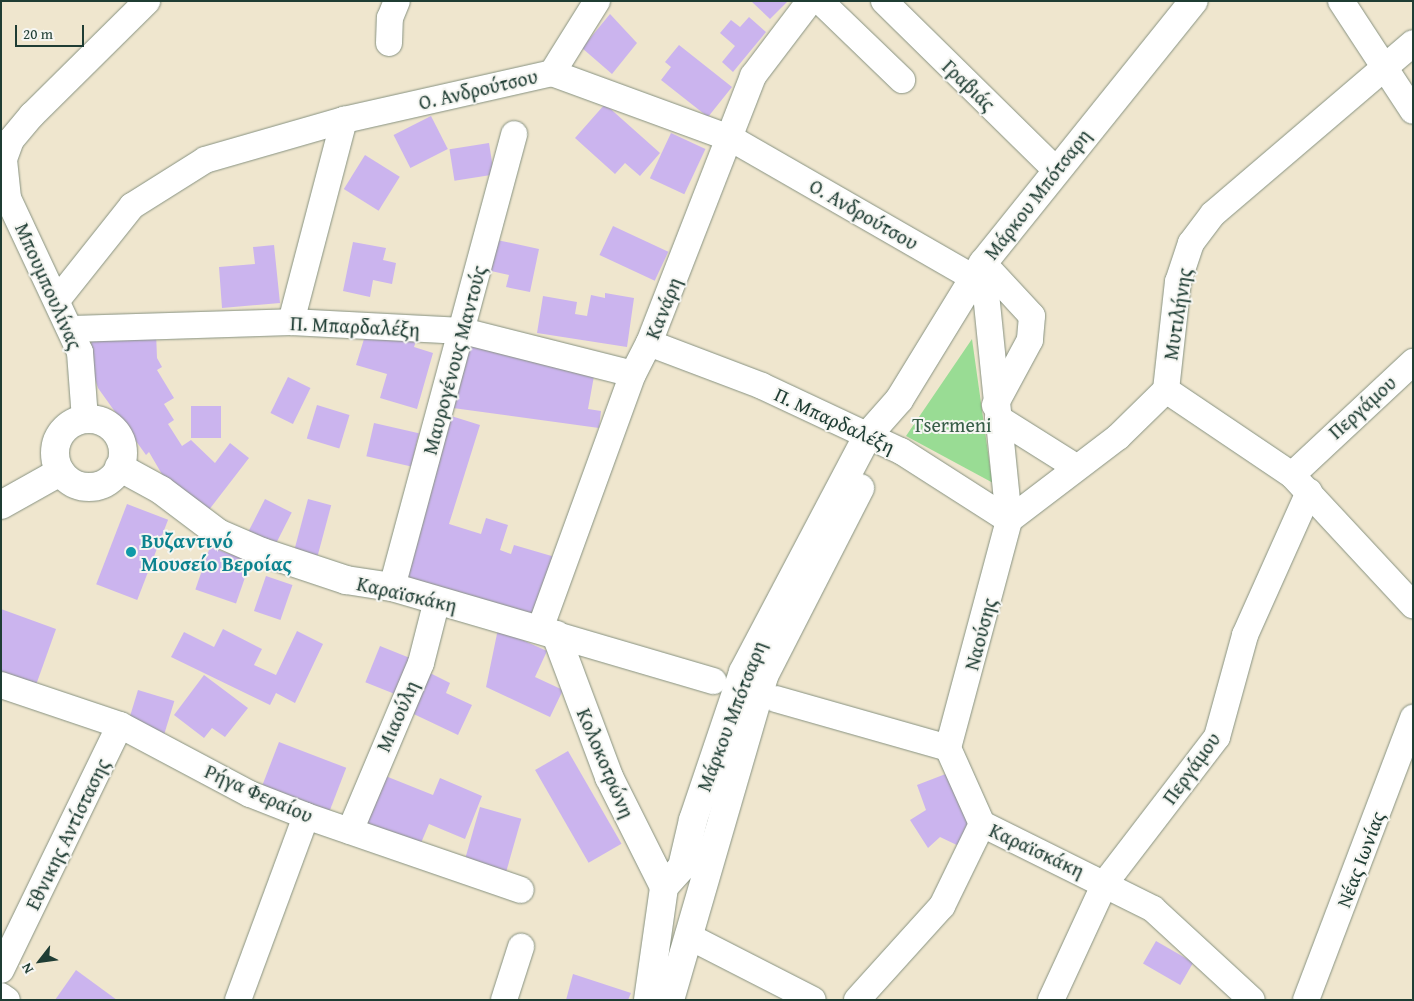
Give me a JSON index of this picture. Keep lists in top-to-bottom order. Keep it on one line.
{"streets":{"street":["Γραβιάς","Ο. Ανδρούτσου","Μάρκου Μπότσαρη","Μπουμπουλίνας","Κανάρη","Mυτιλήνης","Π. Μπαρδαλέξη","Μαυρογένους Μαντούς","Περγάμου","Καραϊσκάκη","Ναούσης","Μιαούλη","Κολοκοτρώνη","Ρήγα Φεραίου","Εθνικης Αντίστασης","Νέας Ιωνίας"]},"crossings":[["Γραβιάς","Μάρκου Μπότσαρη"],["Ο. Ανδρούτσου","Μάρκου Μπότσαρη"],["Ο. Ανδρούτσου","Μπουμπουλίνας"],["Ο. Ανδρούτσου","Κανάρη"],["Μάρκου Μπότσαρη","Π. Μπαρδαλέξη"],["Μάρκου Μπότσαρη","Κολοκοτρώνη"],["Μπουμπουλίνας","Π. Μπαρδαλέξη"],["Μπουμπουλίνας","Καραϊσκάκη"],["Κανάρη","Π. Μπαρδαλέξη"],["Κανάρη","Καραϊσκάκη"],["Κανάρη","Κολοκοτρώνη"],["Π. Μπαρδαλέξη","Μαυρογένους Μαντούς"],["Π. Μπαρδαλέξη","Ναούσης"],["Μαυρογένους Μαντούς","Καραϊσκάκη"],["Περγάμου","Καραϊσκάκη"],["Καραϊσκάκη","Ναούσης"],["Καραϊσκάκη","Μιαούλη"],["Καραϊσκάκη","Κολοκοτρώνη"],["Μιαούλη","Ρήγα Φεραίου"],["Ρήγα Φεραίου","Εθνικης Αντίστασης"]],"parks":["Tsermeni"],"places":["Βυζαντινό Μουσείο Βεροίας"],"scale_bar":"20 m","north":"bottom left"}
